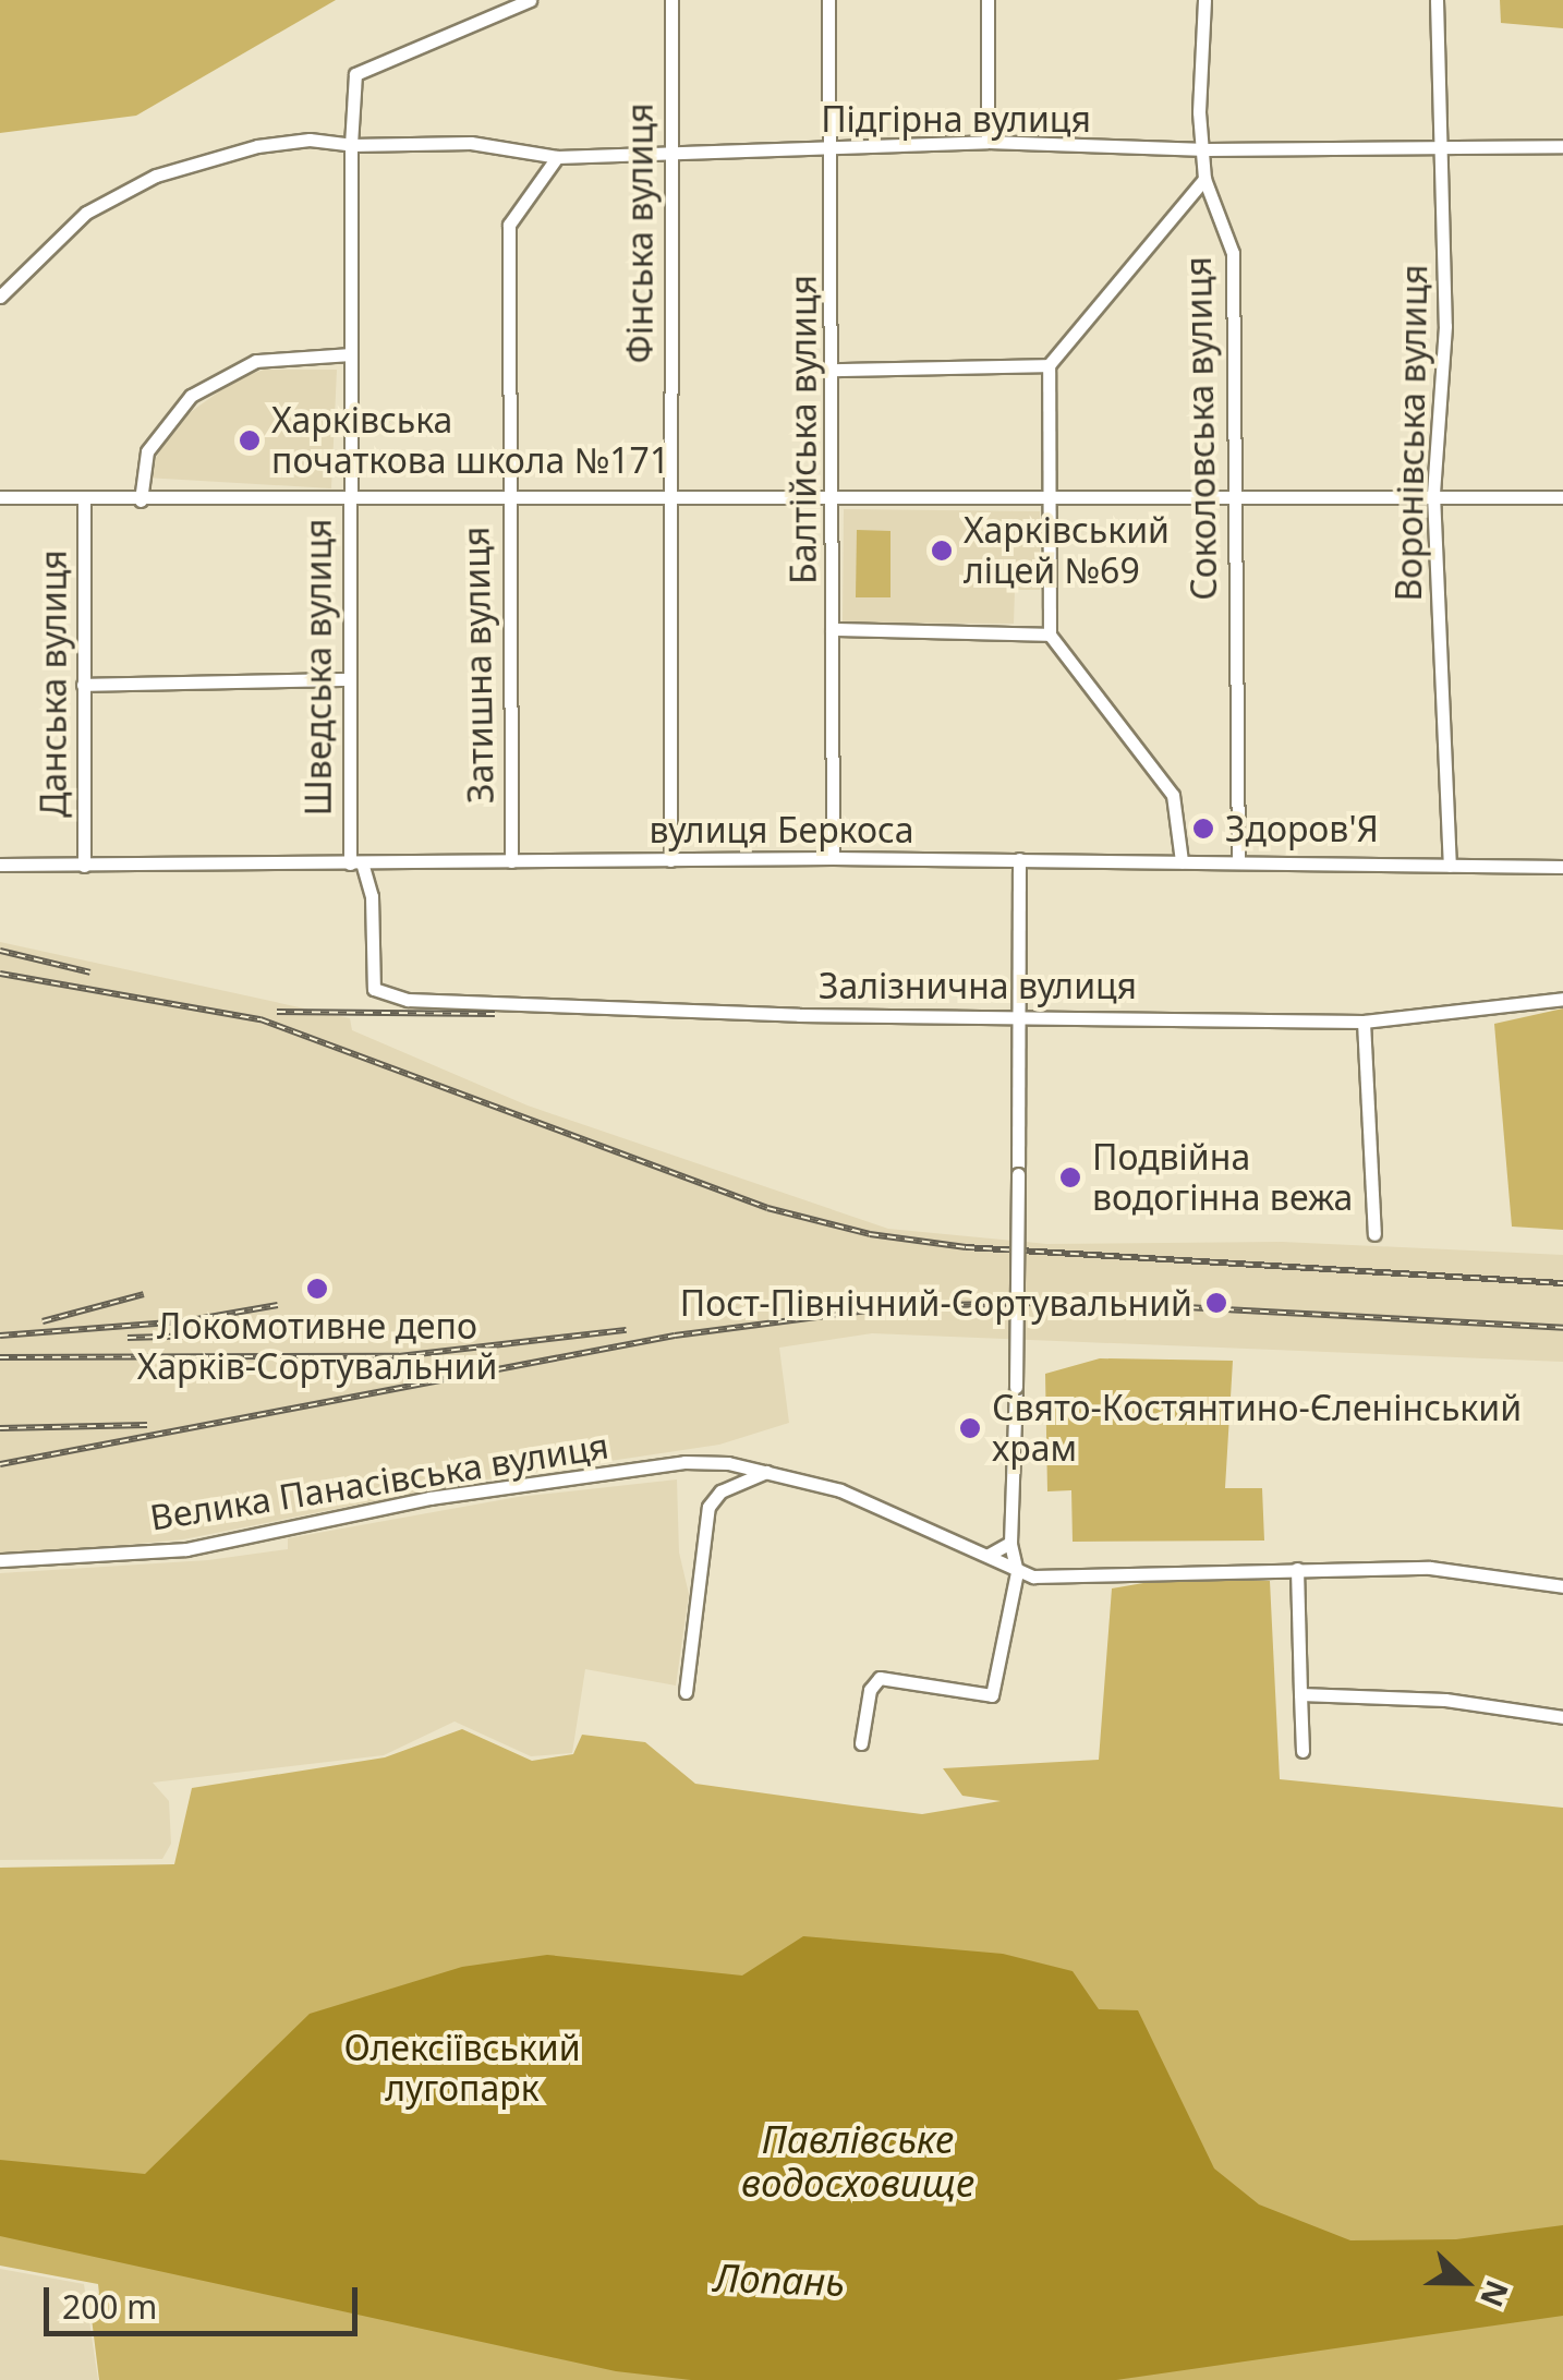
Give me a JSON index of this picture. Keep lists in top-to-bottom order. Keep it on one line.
{"streets":{"street":["Підгірна вулиця","Фінська вулиця","Соколовська вулиця","Балтійська вулиця","Воронівська вулиця","Затишна вулиця","Шведська вулиця","Данська вулиця","вулиця Беркоса","Залізнична вулиця","Велика Панасівська вулиця"]},"crossings":[["Підгірна вулиця","Фінська вулиця"],["Підгірна вулиця","Соколовська вулиця"],["Підгірна вулиця","Балтійська вулиця"],["Підгірна вулиця","Воронівська вулиця"],["Підгірна вулиця","Затишна вулиця"],["Підгірна вулиця","Шведська вулиця"],["Фінська вулиця","вулиця Беркоса"],["Соколовська вулиця","вулиця Беркоса"],["Балтійська вулиця","вулиця Беркоса"],["Воронівська вулиця","вулиця Беркоса"],["Затишна вулиця","вулиця Беркоса"],["Шведська вулиця","вулиця Беркоса"],["Шведська вулиця","Залізнична вулиця"],["Данська вулиця","вулиця Беркоса"]],"water":["Павлівське водосховище","Лопань"],"parks":["Олексіївський лугопарк"],"places":["Харківська початкова школа №171","Харківський ліцей №69","Здоров'Я","Подвійна водогінна вежа","Локомотивне депо Харків-Сортувальний","Пост-Північний-Сортувальний","Свято-Костянтино-Єленінський храм"],"scale_bar":"200 m","north":"right"}
